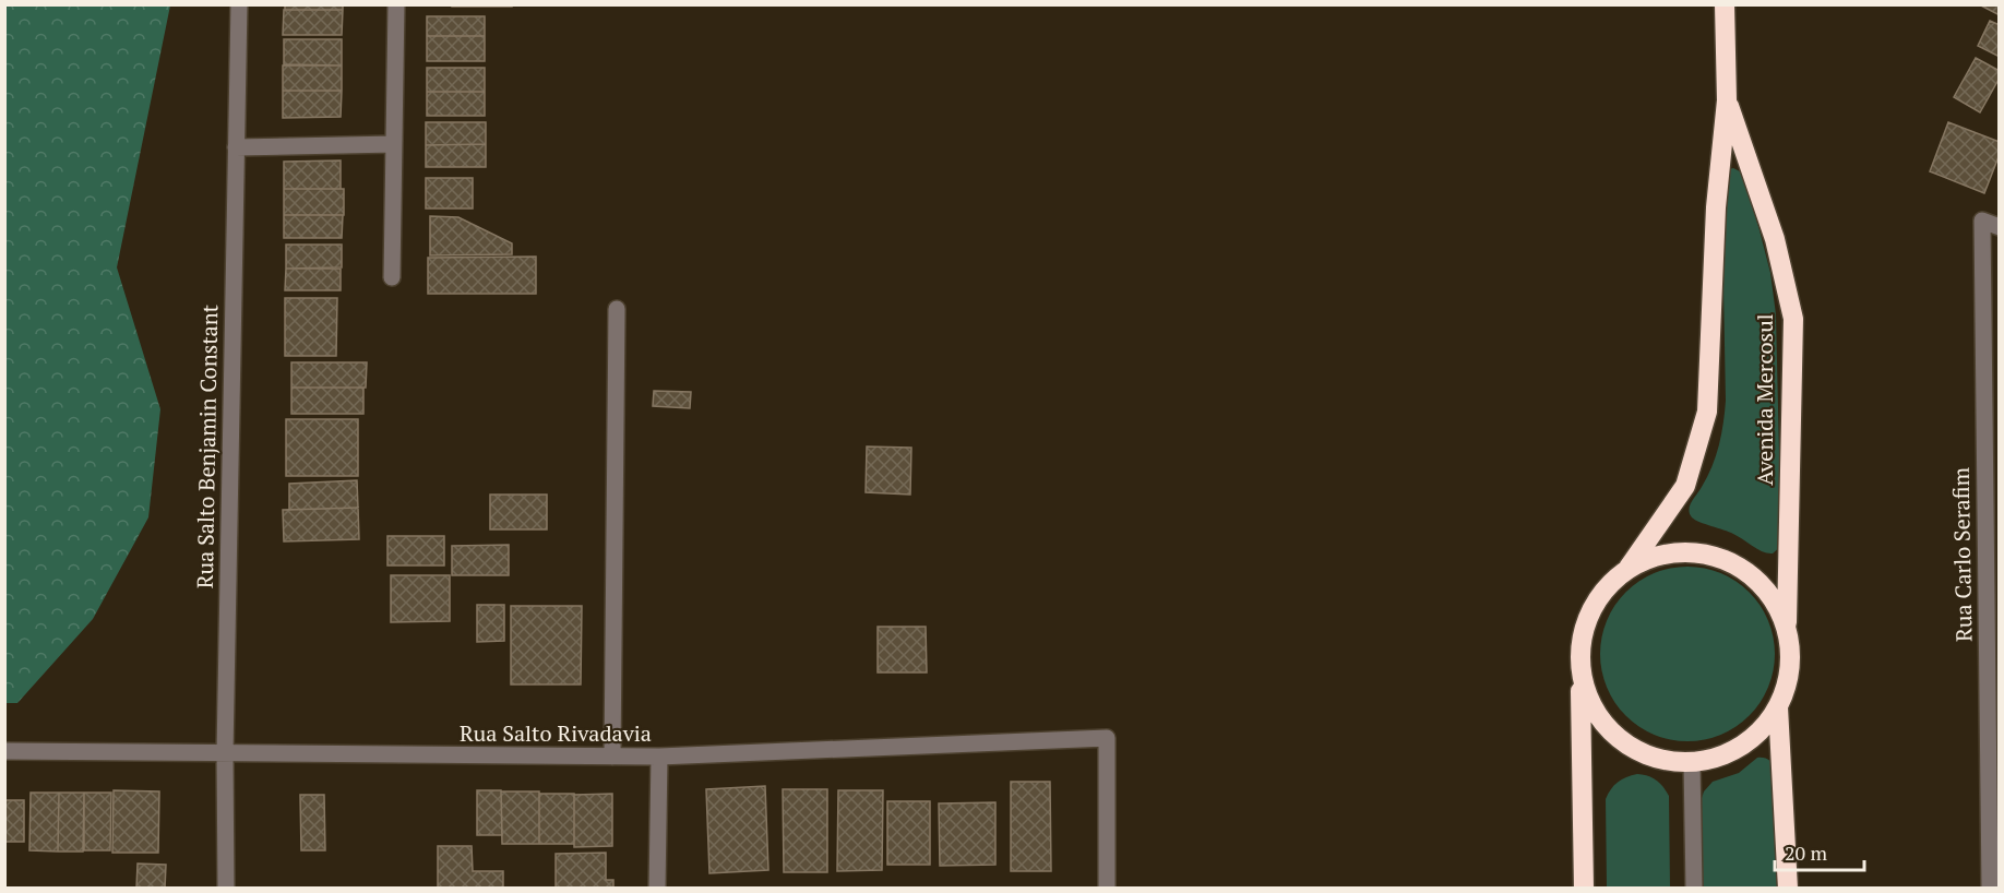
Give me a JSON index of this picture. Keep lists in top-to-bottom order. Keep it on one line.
{"streets":{"highway":["Avenida Mercosul"],"street":["Rua Salto Benjamin Constant","Rua Carlo Serafim","Rua Salto Rivadavia"]},"crossings":[["Rua Salto Benjamin Constant","Rua Salto Rivadavia"]],"scale_bar":"20 m"}
